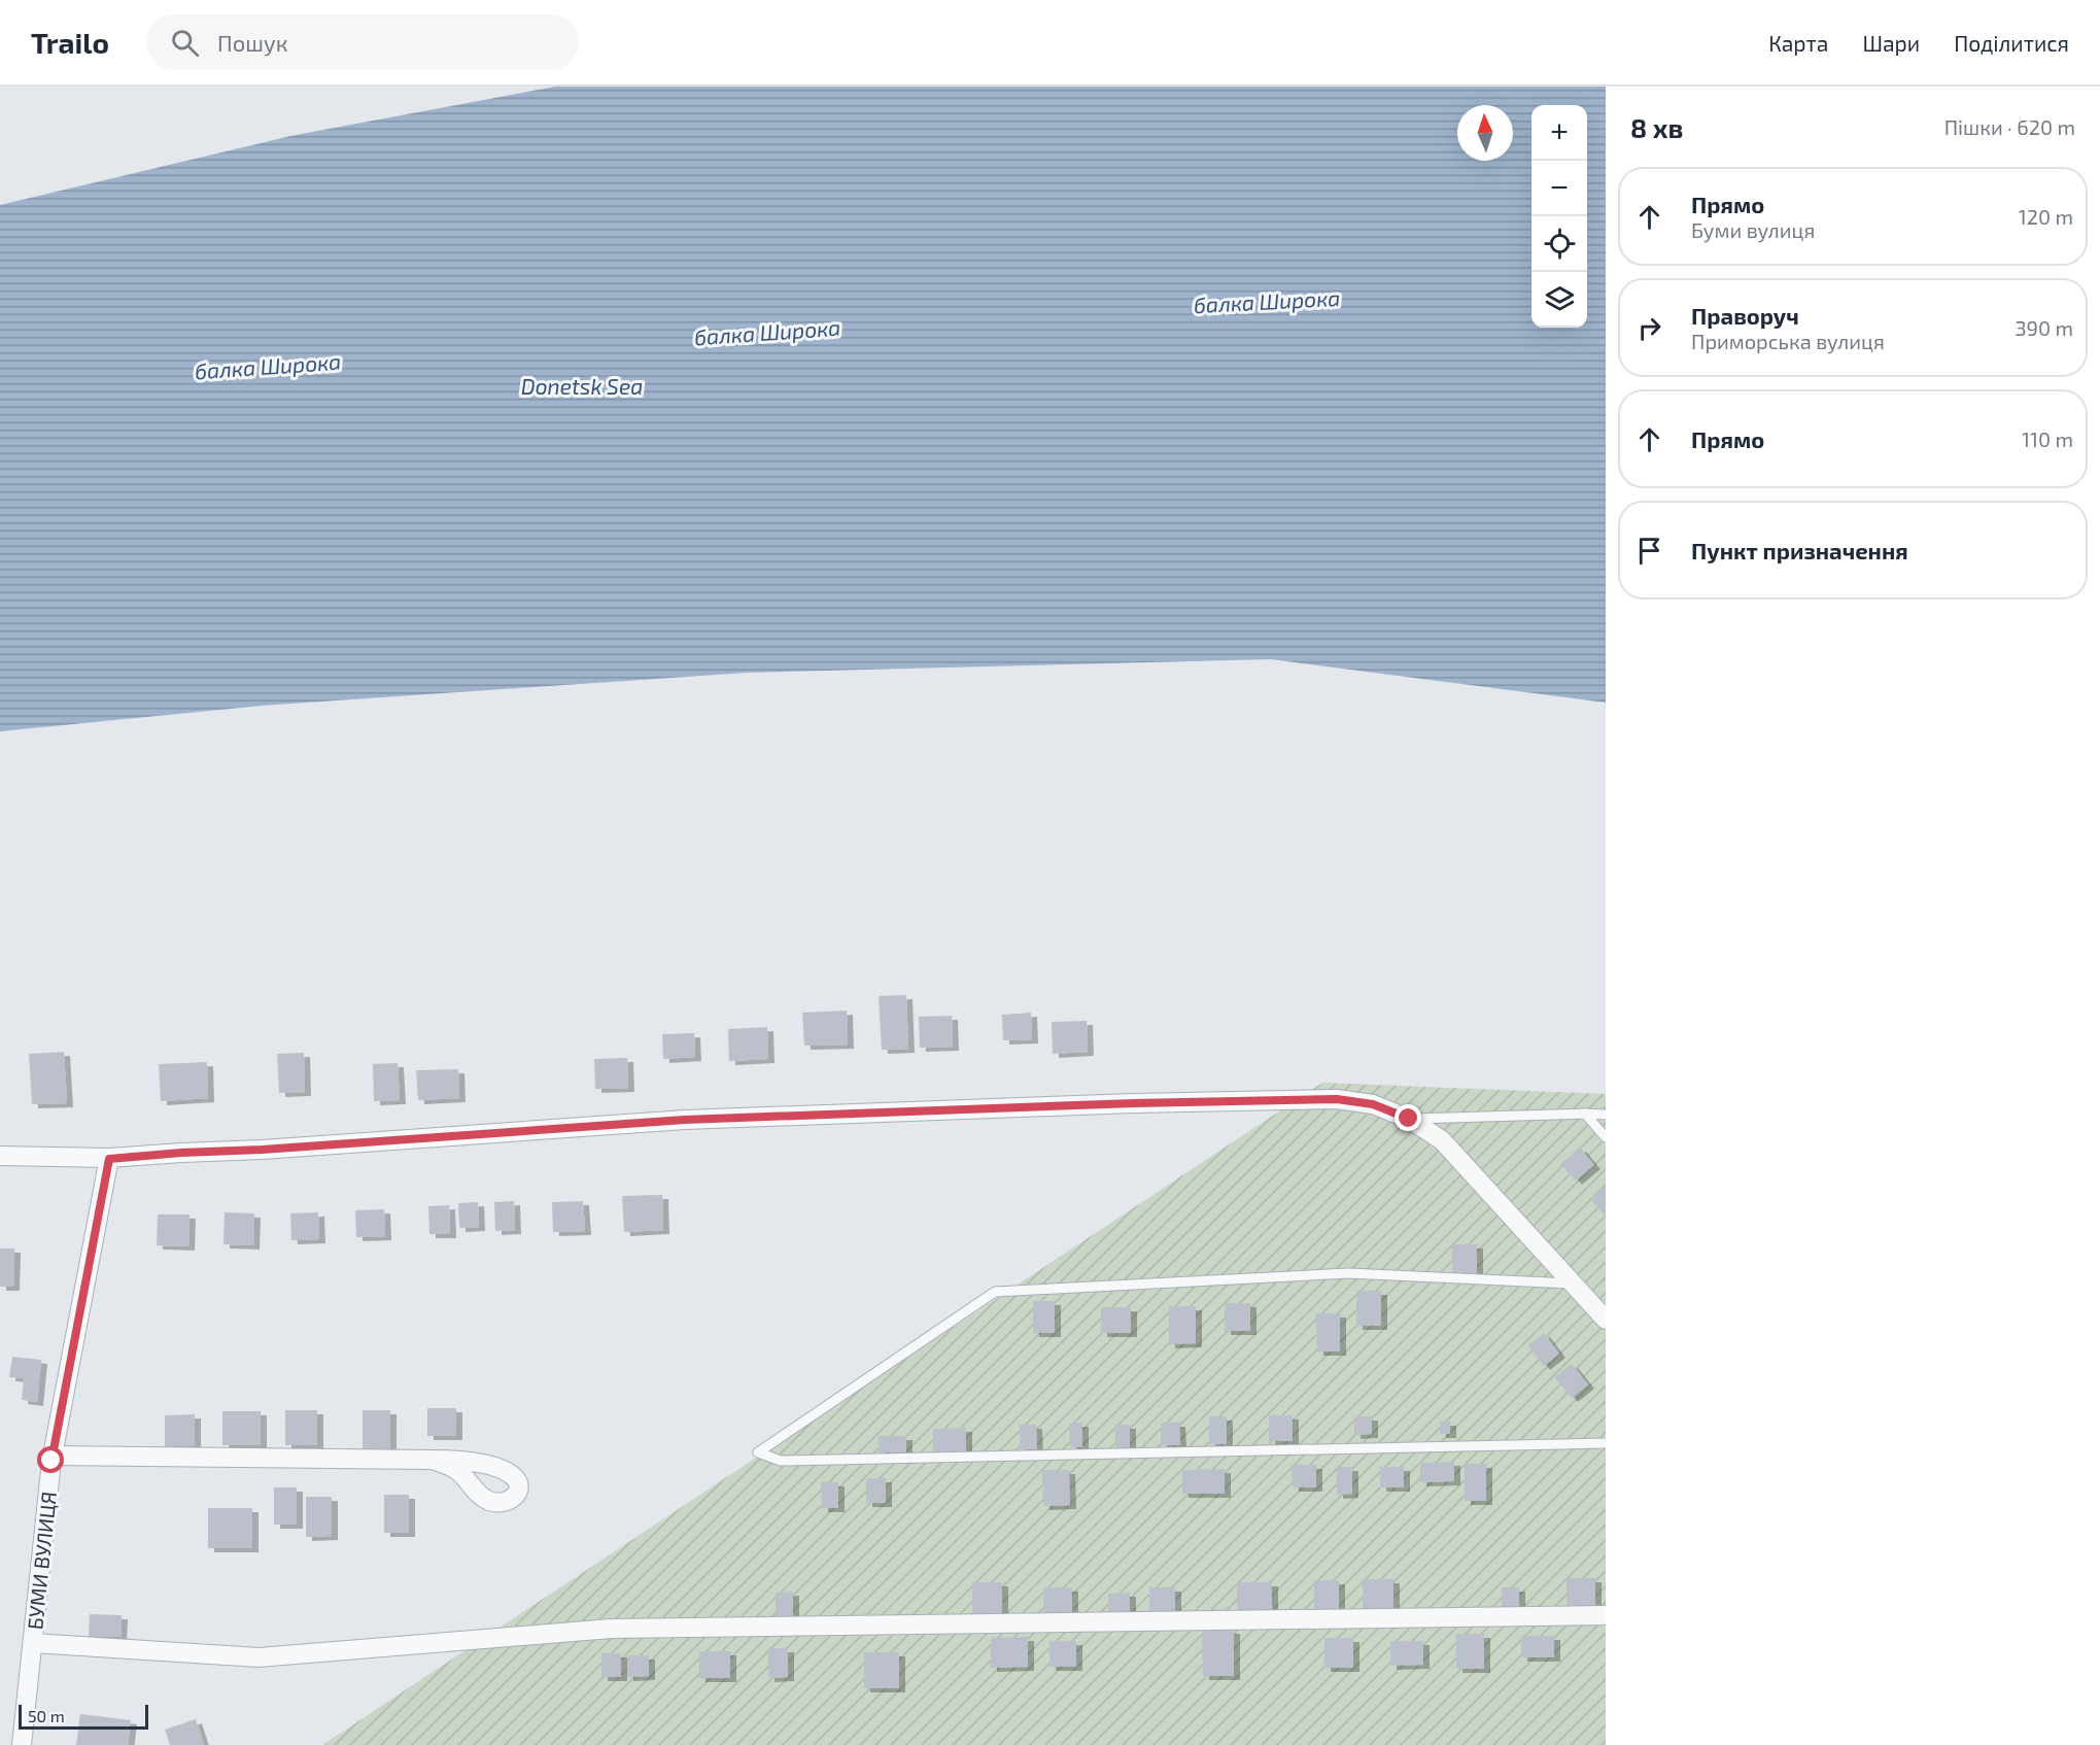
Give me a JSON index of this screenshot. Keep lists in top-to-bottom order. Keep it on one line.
{"streets":{"street":["БУМИ ВУЛИЦЯ"]},"water":["балка Широка","Donetsk Sea"],"scale_bar":"50 m","north":"top","page":{"header":"Trailo","search":"Пошук","nav":["Карта","Шари","Поділитися"],"heading":["8 хв","Пішки · 620 m"],"map_buttons":["+","−"],"list":[["Прямо","Буми вулиця","120 m"],["Праворуч","Приморська вулиця","390 m"],["Прямо","110 m"],"Пункт призначення"],"scale":"50 m"}}
